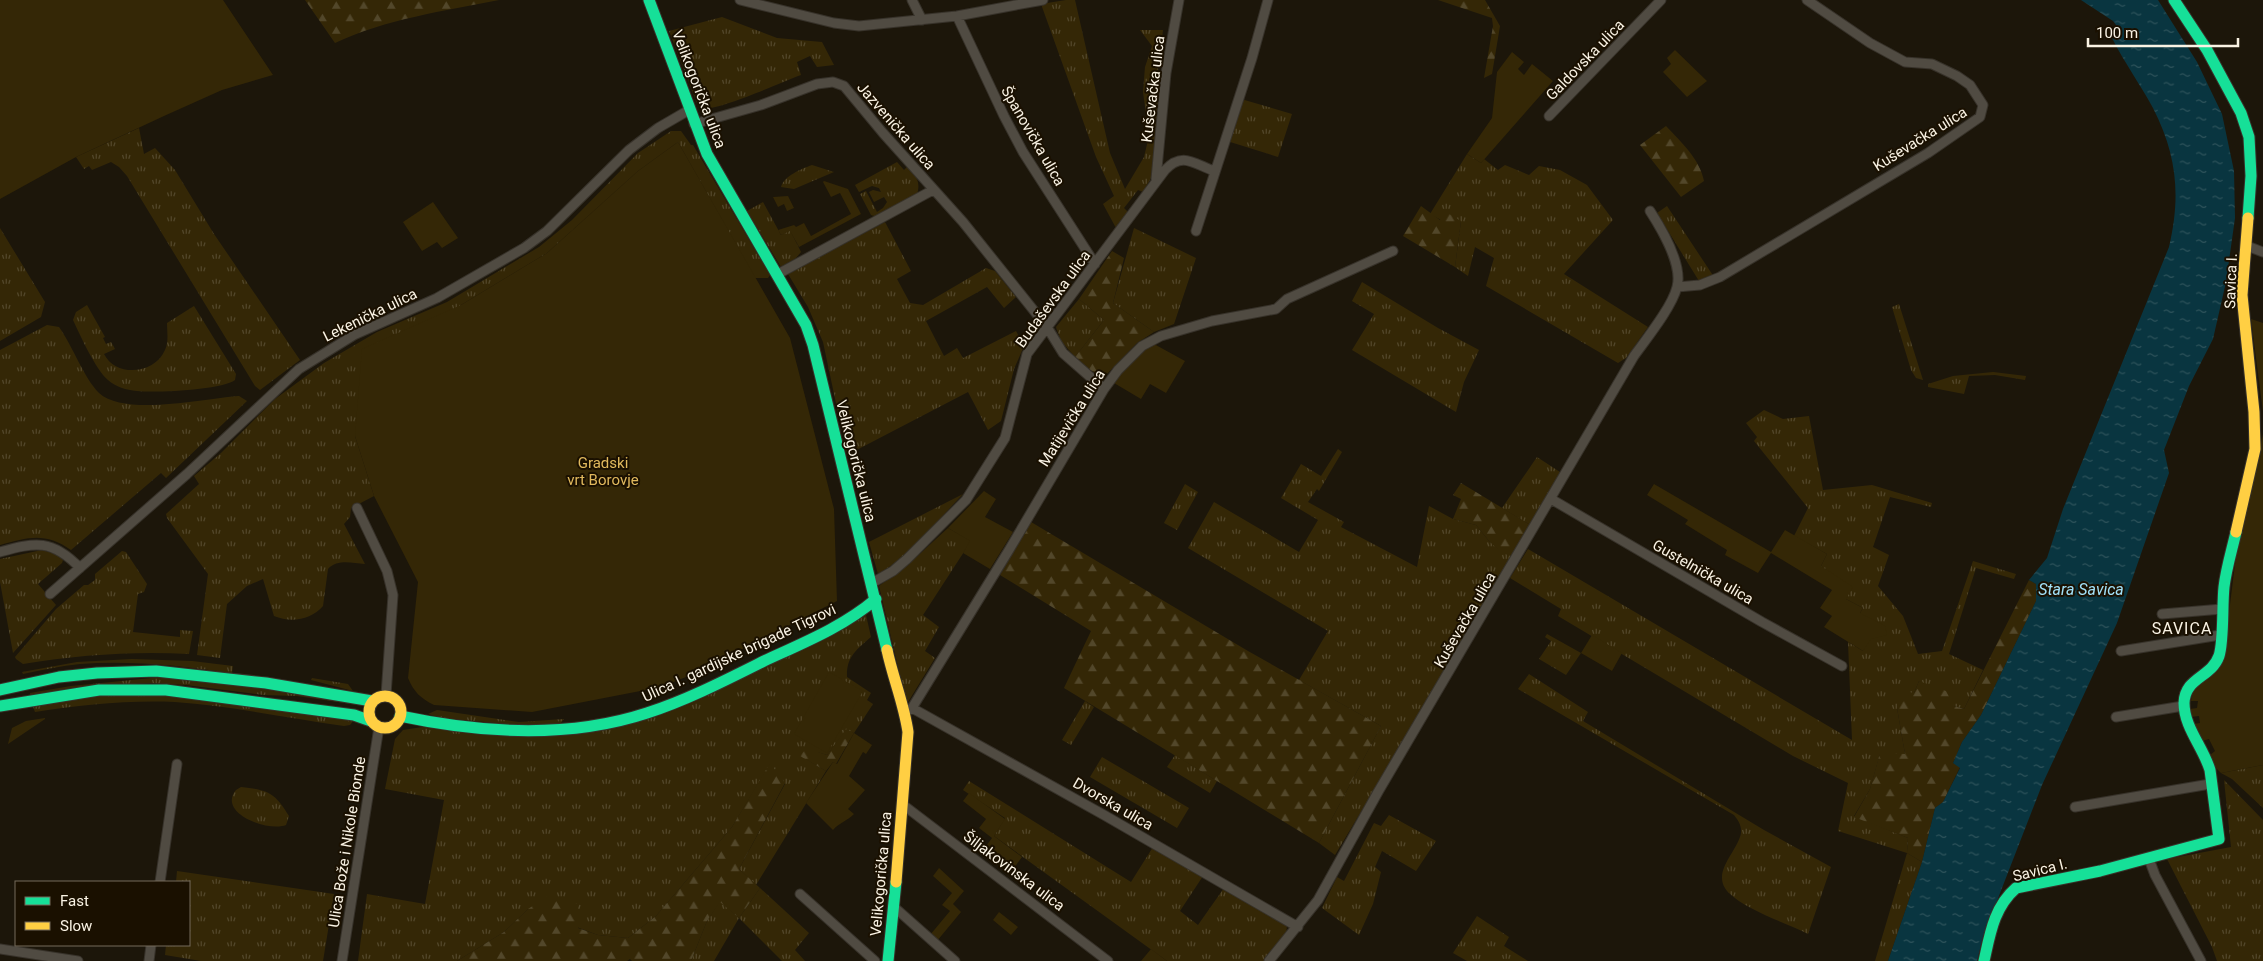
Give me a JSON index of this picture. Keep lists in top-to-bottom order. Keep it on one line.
{"streets":{"street":["Galdovska ulica","Velikogorička ulica","Kuševačka ulica","Jazvenička ulica","Španovička ulica","Savica I.","Budaševska ulica","Lekenička ulica","Matijevička ulica","Gustelnička ulica","Ulica I. gardijske brigade Tigrovi","Dvorska ulica","Ulica Bože i Nikole Bionde","Šiljakovinska ulica"]},"crossings":[["Velikogorička ulica","Jazvenička ulica"],["Velikogorička ulica","Budaševska ulica"],["Velikogorička ulica","Lekenička ulica"],["Velikogorička ulica","Matijevička ulica"],["Velikogorička ulica","Ulica I. gardijske brigade Tigrovi"],["Velikogorička ulica","Dvorska ulica"],["Velikogorička ulica","Šiljakovinska ulica"],["Kuševačka ulica","Budaševska ulica"],["Kuševačka ulica","Gustelnička ulica"],["Kuševačka ulica","Dvorska ulica"],["Jazvenička ulica","Budaševska ulica"],["Jazvenička ulica","Matijevička ulica"],["Španovička ulica","Budaševska ulica"],["Matijevička ulica","Dvorska ulica"],["Ulica I. gardijske brigade Tigrovi","Ulica Bože i Nikole Bionde"]],"districts":["SAVICA"],"water":["Stara Savica"],"parks":["Gradski vrt Borovje"],"legend":["Fast","Slow"],"scale_bar":"100 m"}
